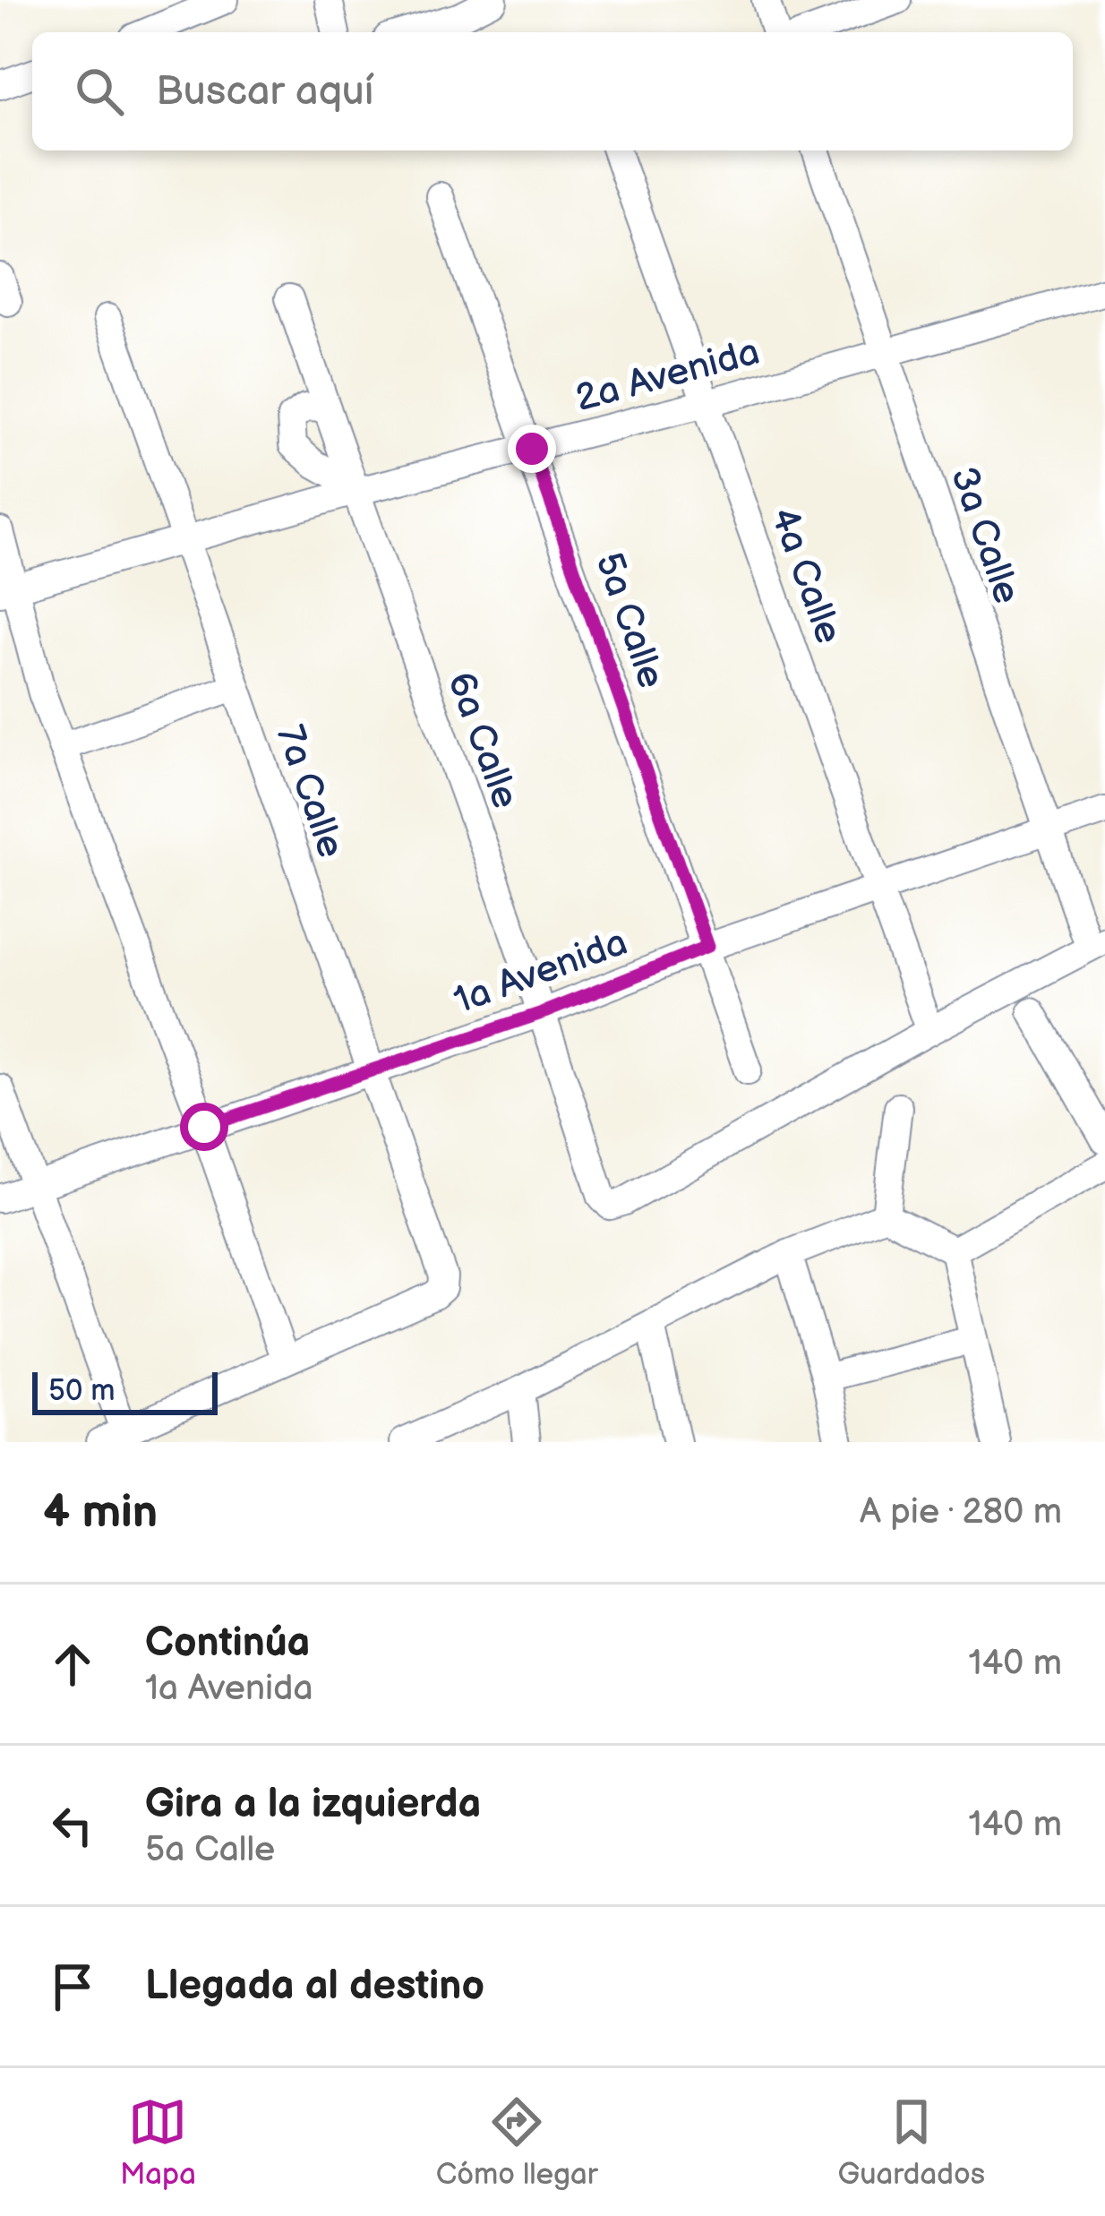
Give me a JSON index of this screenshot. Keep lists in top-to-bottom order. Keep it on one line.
{"streets":{"street":["2a Avenida","3a Calle","4a Calle","5a Calle","6a Calle","7a Calle","1a Avenida"]},"crossings":[["2a Avenida","3a Calle"],["2a Avenida","4a Calle"],["2a Avenida","5a Calle"],["2a Avenida","6a Calle"],["2a Avenida","7a Calle"],["3a Calle","1a Avenida"],["4a Calle","6a Calle"],["4a Calle","1a Avenida"],["5a Calle","1a Avenida"],["6a Calle","1a Avenida"],["7a Calle","1a Avenida"]],"scale_bar":"50 m","page":{"search":"Buscar aquí","scale":"50 m","heading":["4 min","A pie · 280 m"],"list":[["Continúa","1a Avenida","140 m"],["Gira a la izquierda","5a Calle","140 m"],"Llegada al destino"],"nav":["Mapa","Cómo llegar","Guardados"]}}
